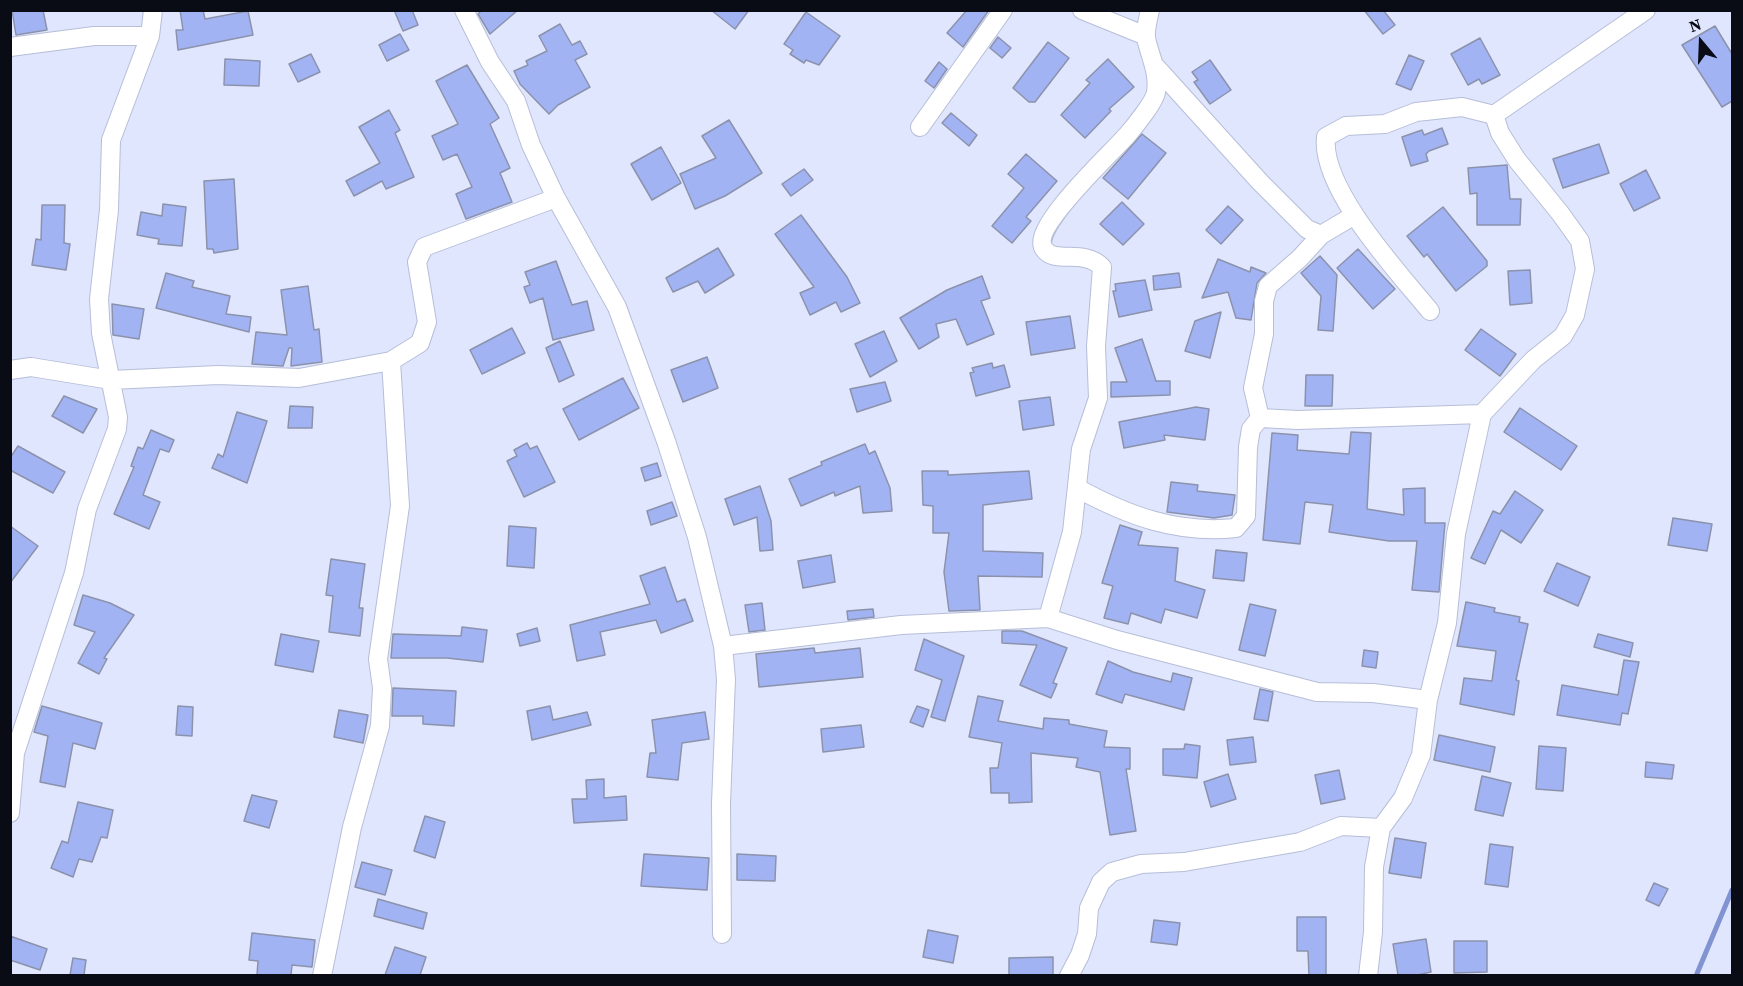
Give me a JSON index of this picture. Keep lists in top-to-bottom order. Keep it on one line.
{"north":"top"}
